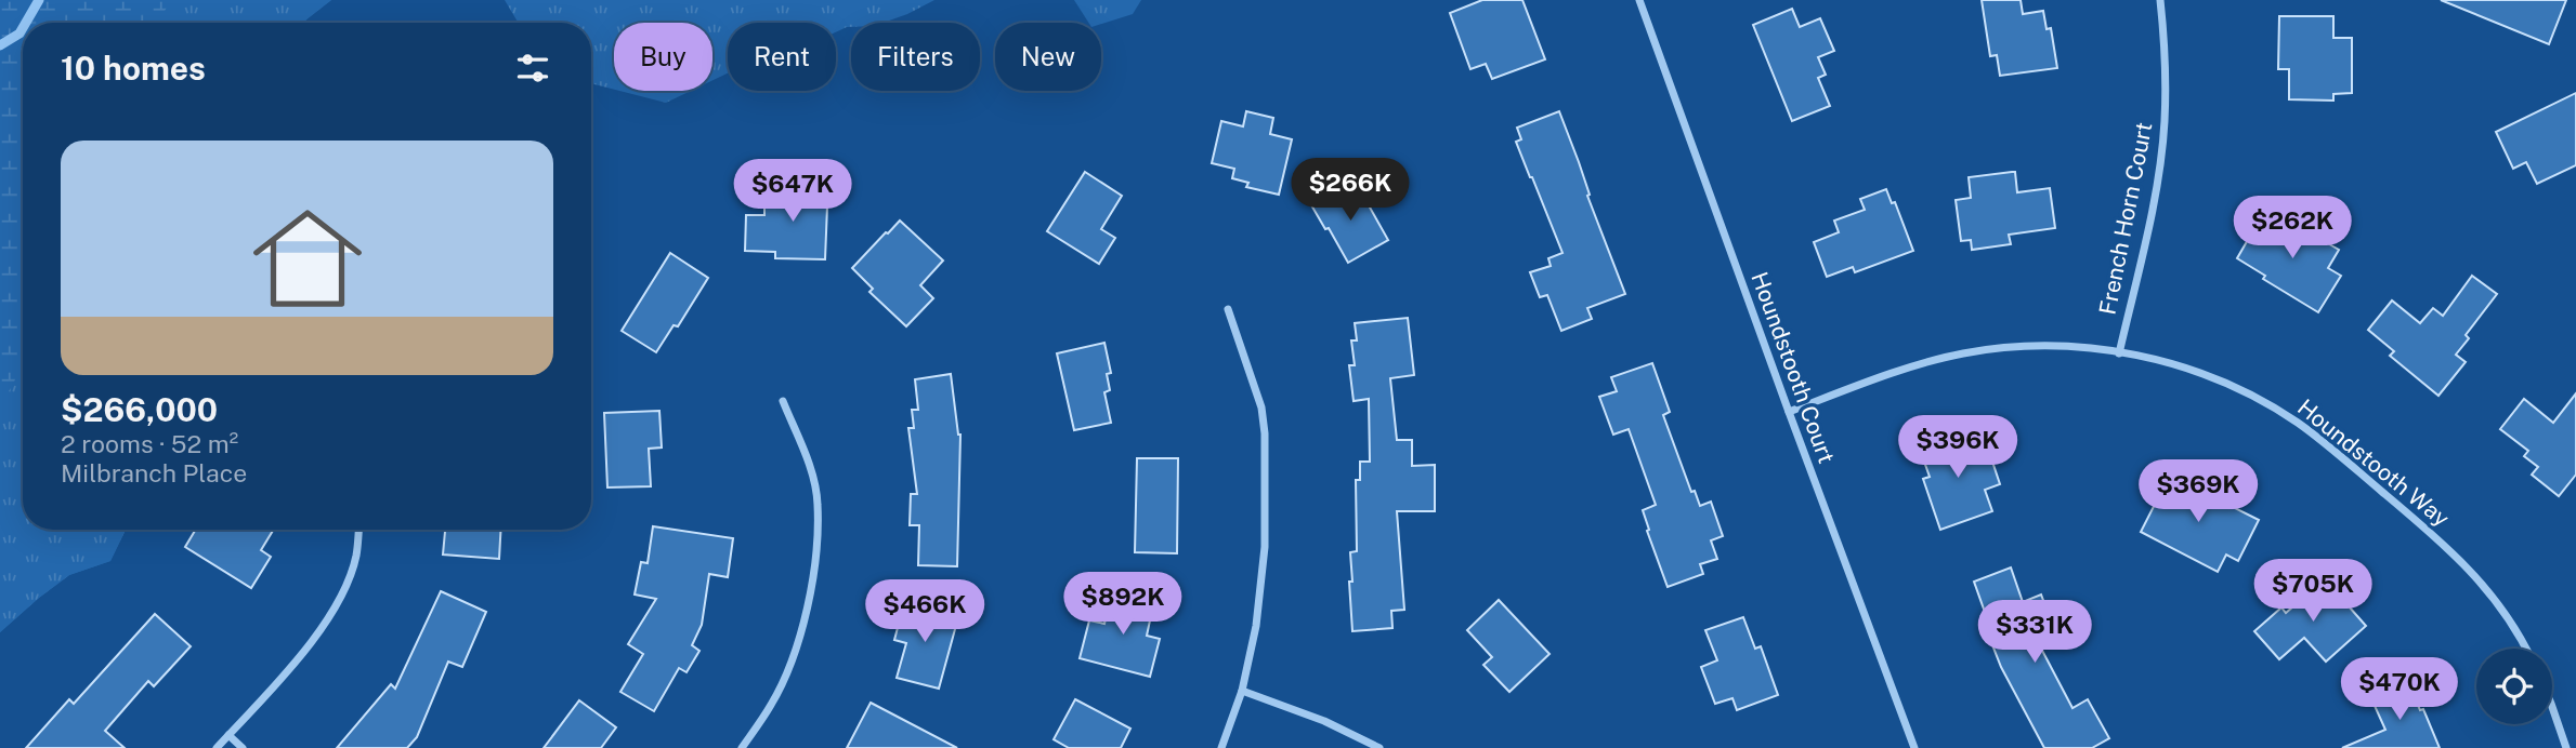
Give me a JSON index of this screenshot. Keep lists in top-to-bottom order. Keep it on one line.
{"streets":{"street":["French Horn Court","Houndstooth Court","Houndstooth Way"]},"crossings":[["French Horn Court","Houndstooth Way"],["Houndstooth Court","Houndstooth Way"]],"page":{"chip":["Buy","Rent","Filters","New"],"heading":"10 homes","list":[{"name":"$266,000","note":"2 rooms · 52 m² · Milbranch Place"}],"price":["$266K","$647K","$262K","$396K","$369K","$705K","$892K","$466K","$331K","$470K"]}}
